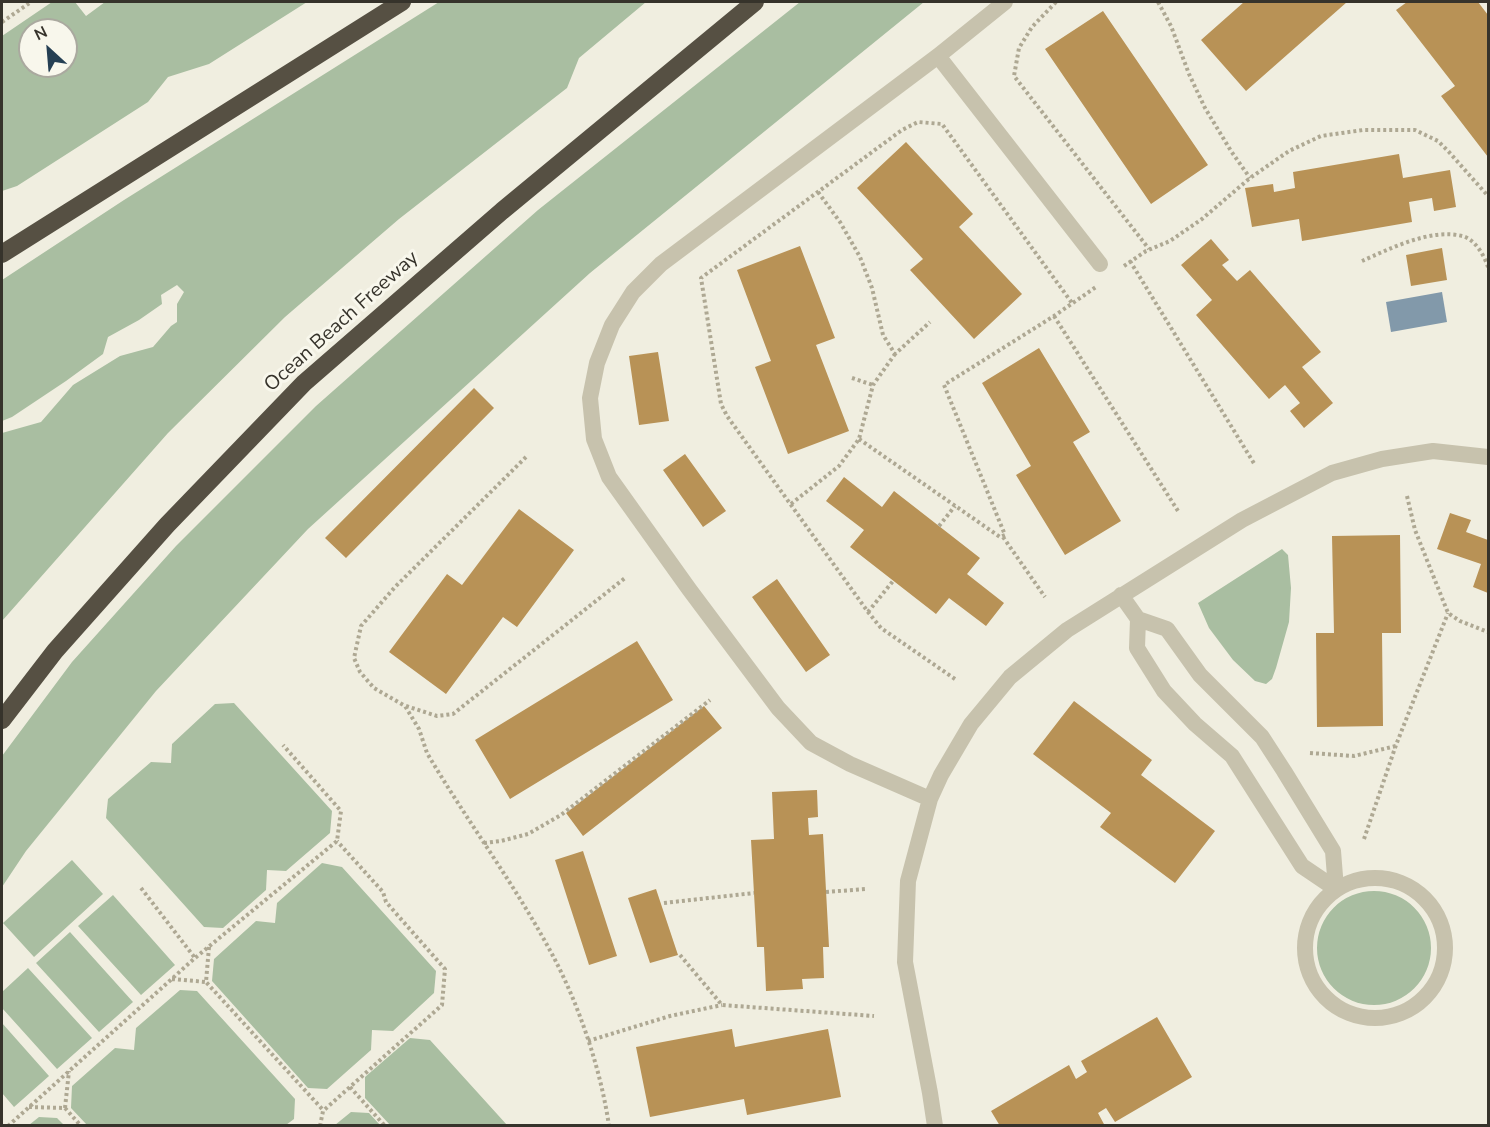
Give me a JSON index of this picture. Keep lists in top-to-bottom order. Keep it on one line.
{"streets":{"highway":["Ocean Beach Freeway"]},"north":"top left"}
